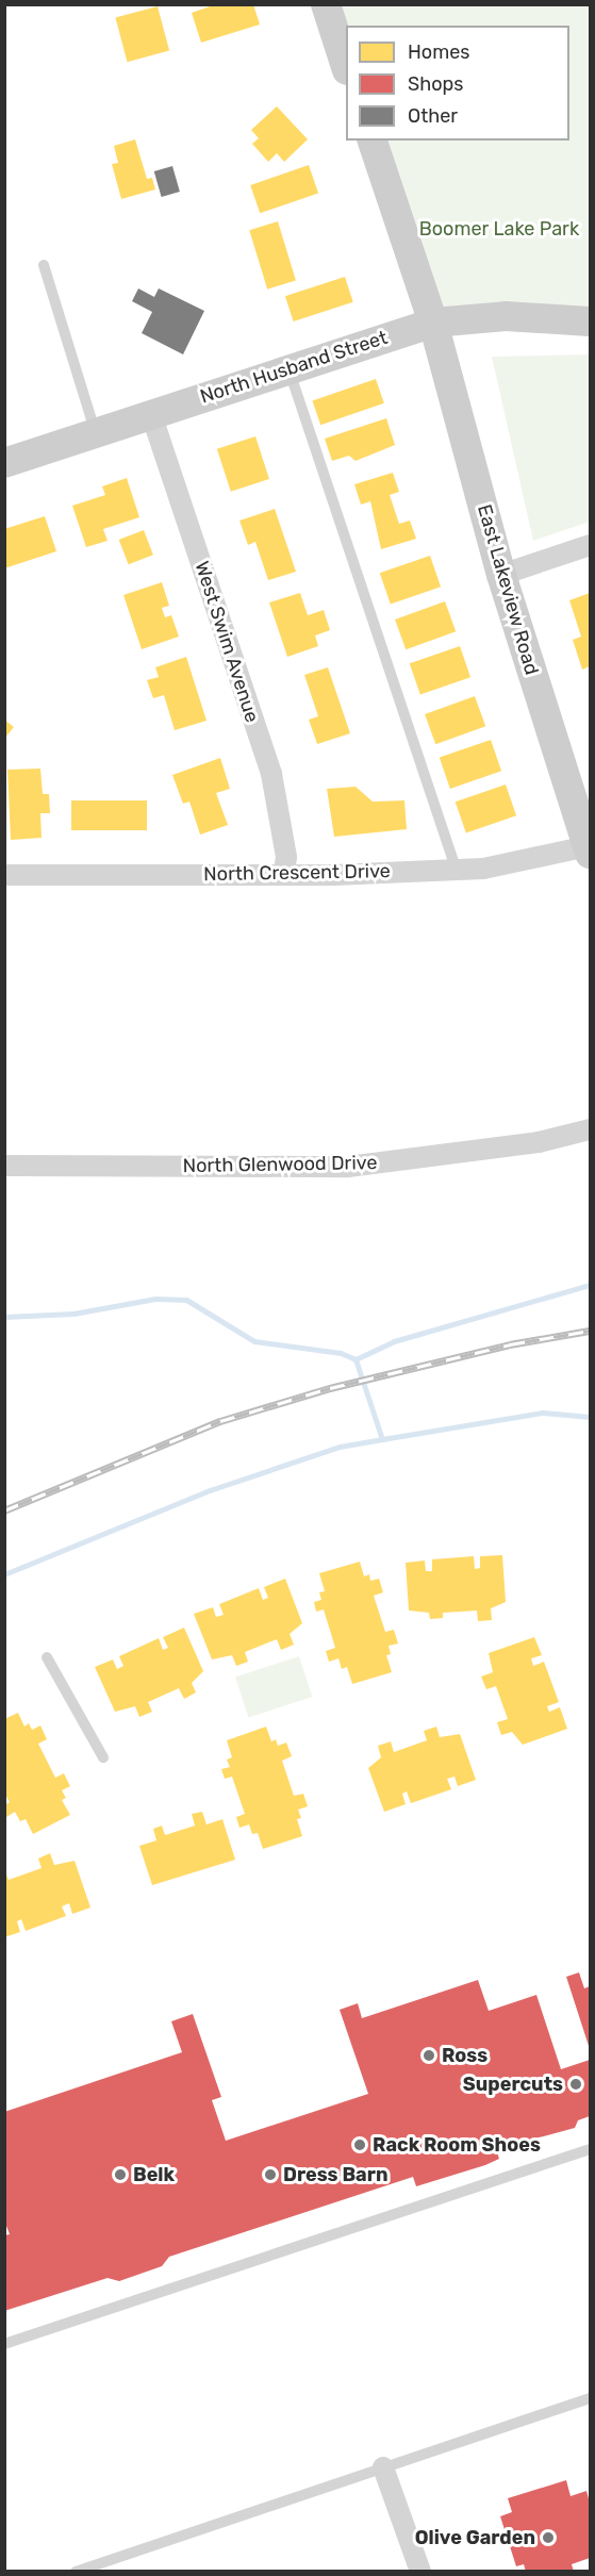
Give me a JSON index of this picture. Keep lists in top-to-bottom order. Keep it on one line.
{"streets":{"main road":["North Husband Street","East Lakeview Road"],"street":["West Swim Avenue","North Crescent Drive","North Glenwood Drive"]},"crossings":[["North Husband Street","East Lakeview Road"],["North Husband Street","West Swim Avenue"],["East Lakeview Road","North Crescent Drive"],["West Swim Avenue","North Crescent Drive"]],"parks":["Boomer Lake Park"],"places":["Ross","Supercuts","Rack Room Shoes","Belk","Dress Barn","Olive Garden"],"legend":["Homes","Shops","Other"]}
